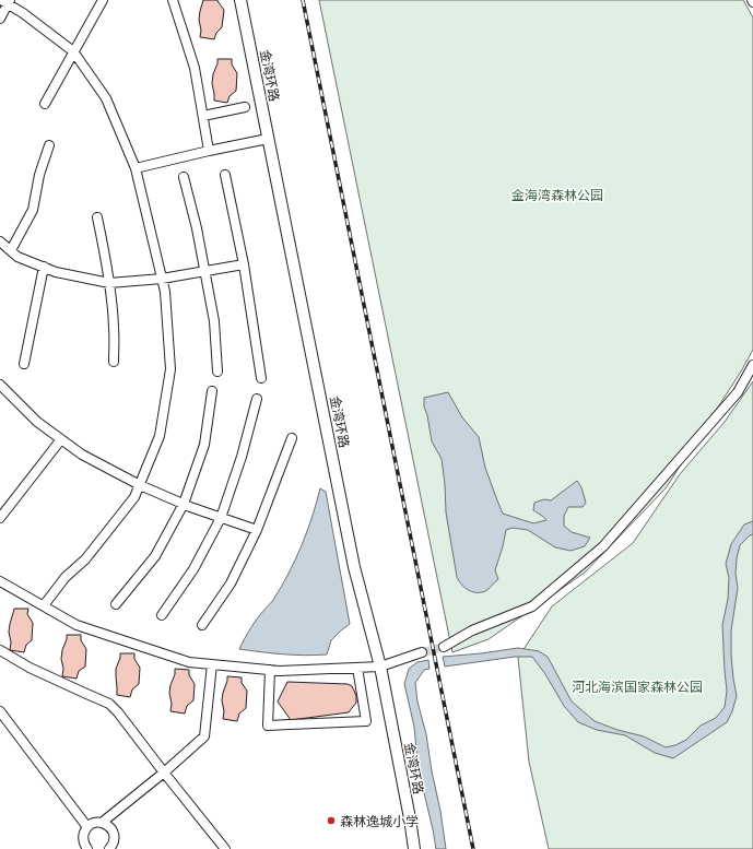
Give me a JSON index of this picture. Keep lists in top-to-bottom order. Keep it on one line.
{"streets":{"main road":["金湾环路"]},"parks":["金海湾森林公园","河北海滨国家森林公园"],"places":["森林逸城小学"]}
